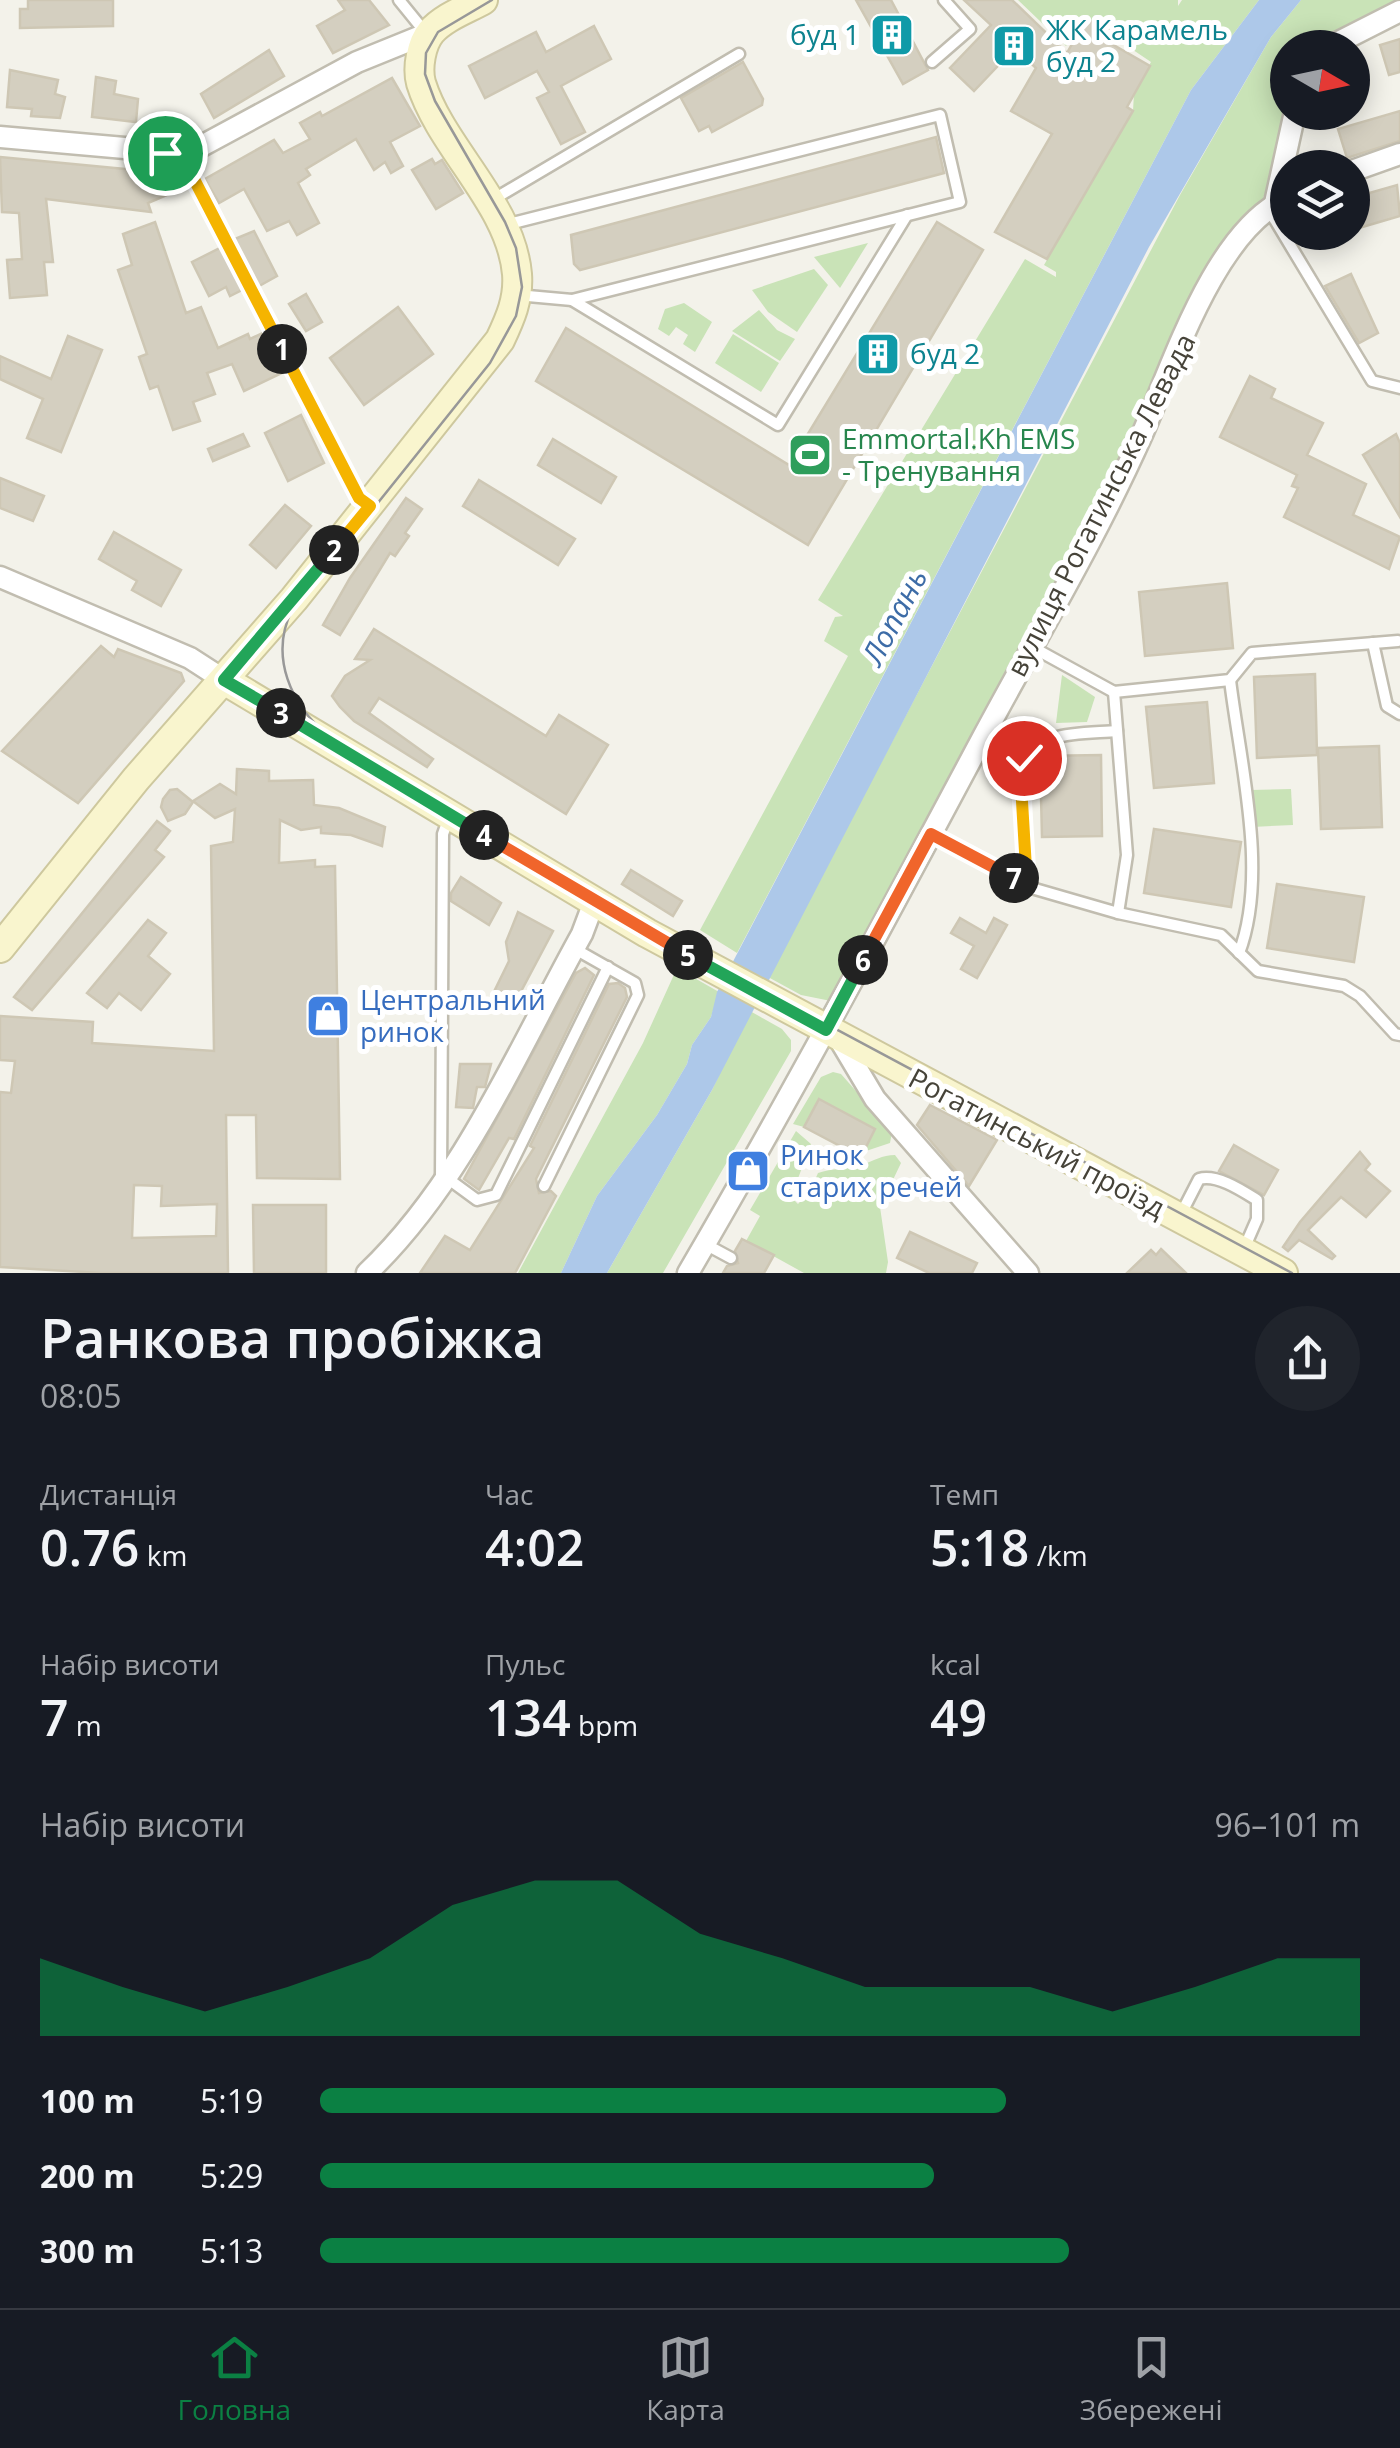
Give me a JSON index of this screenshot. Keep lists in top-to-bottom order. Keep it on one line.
{"streets":{"street":["вулиця Рогатинська Левада","Рогатинський проїзд"]},"crossings":[["вулиця Рогатинська Левада","Рогатинський проїзд"]],"water":["Лопань"],"places":{"building":["буд 1","ЖК Карамель буд 2","буд 2"],"sports":["Emmortal.Kh EMS - Тренування"],"shop":["Центральний ринок","Ринок старих речей"]},"north":"right","page":{"pins":["1","2","3","4","7","5","6"],"heading":["Ранкова пробіжка","08:05"],"stats":[["Дистанція","0.76 km"],["Час","4:02"],["Темп","5:18 /km"],["Набір висоти","7 m"],["Пульс","134 bpm"],["kcal","49"]],"chart":["Набір висоти","96–101 m"],"list":[{"name":"100 m","note":"5:19"},{"name":"200 m","note":"5:29"},{"name":"300 m","note":"5:13"}],"tabs":["Головна","Карта","Збережені"]}}
